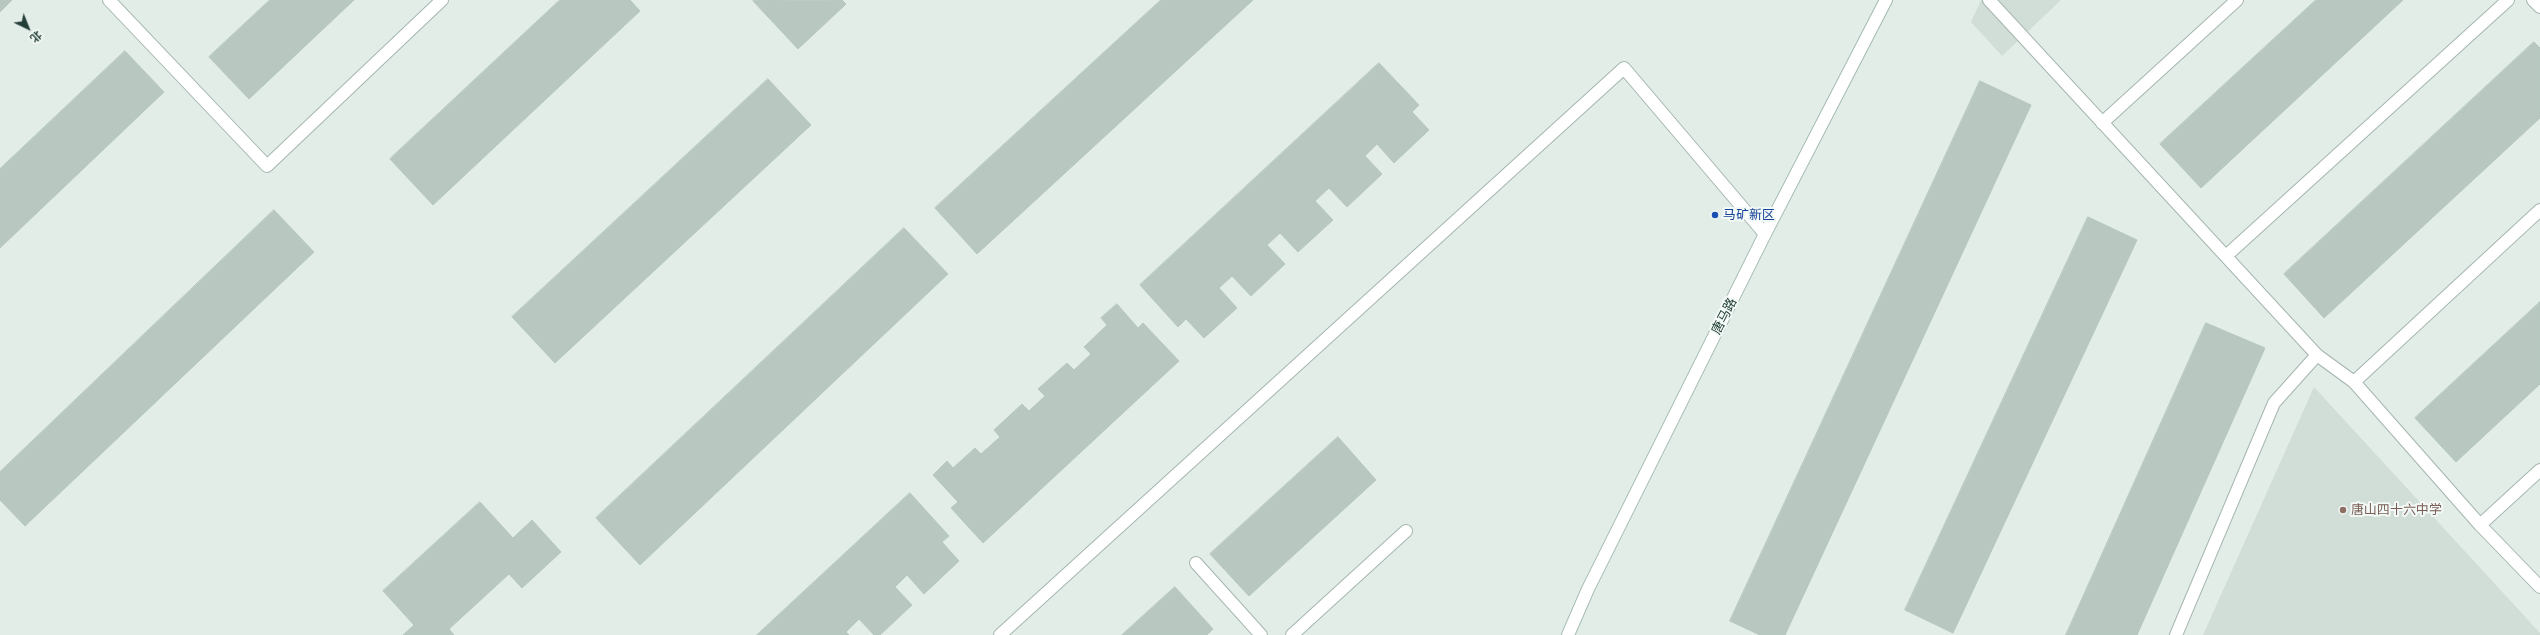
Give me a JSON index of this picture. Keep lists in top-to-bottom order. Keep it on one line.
{"streets":{"street":["唐马路"]},"places":["马矿新区","唐山四十六中学"],"north":"bottom right"}
